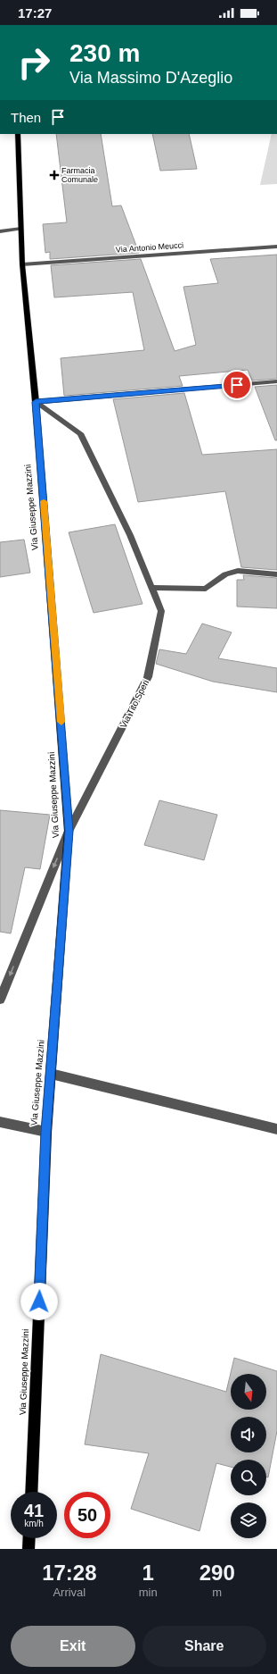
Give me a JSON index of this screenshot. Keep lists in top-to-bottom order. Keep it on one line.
{"streets":{"main road":["Via Giuseppe Mazzini"],"street":["Via Antonio Meucci","Via Tito Speri"]},"crossings":[["Via Antonio Meucci","Via Giuseppe Mazzini"],["Via Giuseppe Mazzini","Via Tito Speri"]],"places":{"health":["Farmacia Comunale"]},"north":"bottom","page":{"status":"17:27","turn":["230 m","Via Massimo D'Azeglio"],"then":"Then","speed":"41 km/h","limit":"50","eta":["17:28","Arrival","1","min","290","m"],"buttons":["Exit","Share"]}}
